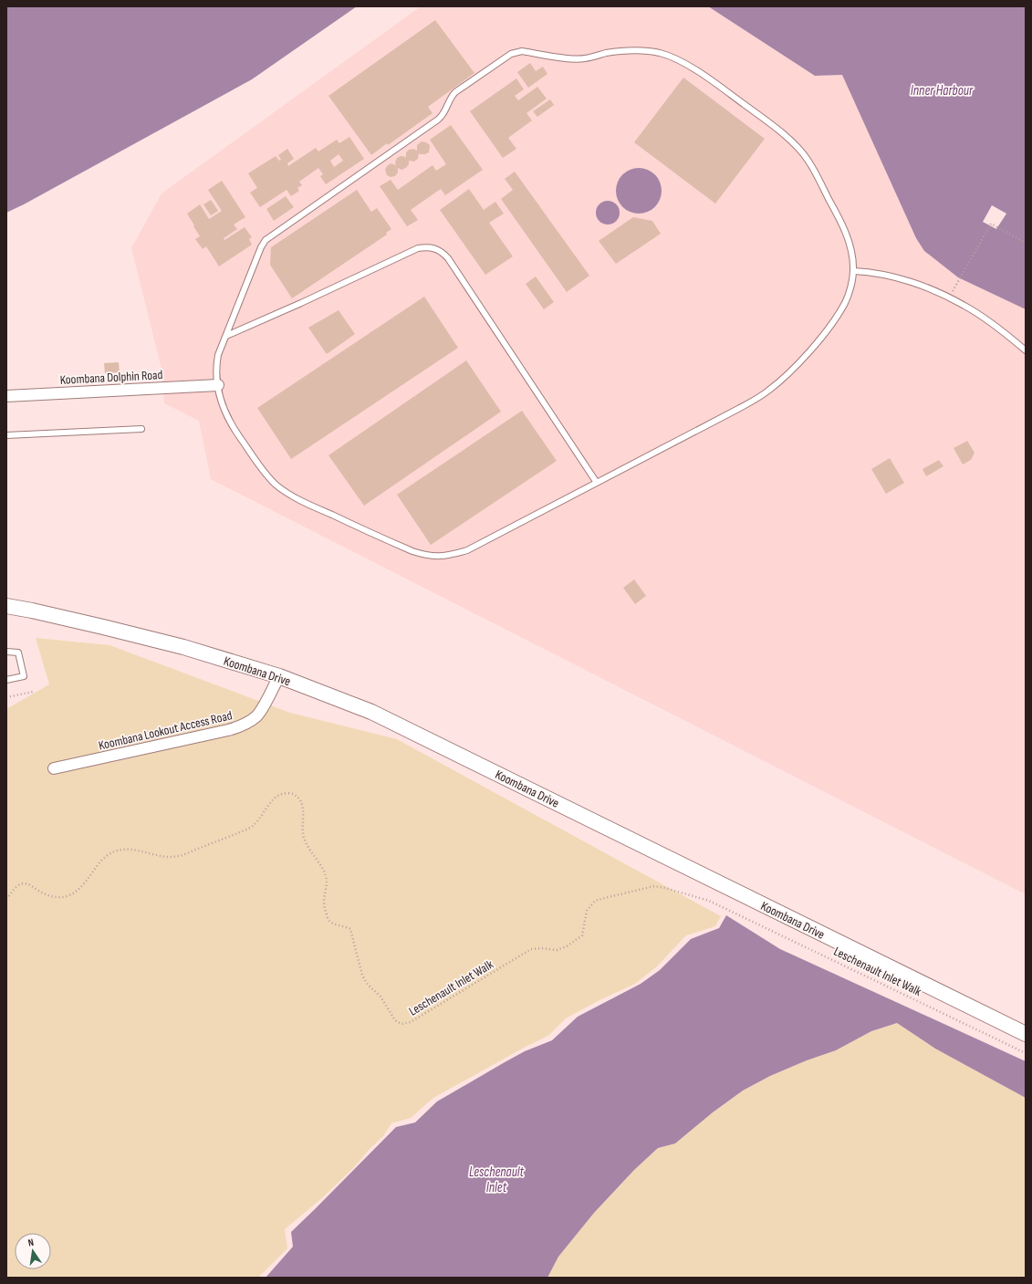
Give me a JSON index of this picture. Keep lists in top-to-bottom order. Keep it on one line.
{"streets":{"main road":["Koombana Drive"],"street":["Koombana Dolphin Road","Koombana Lookout Access Road"],"path":["Leschenault Inlet Walk"]},"crossings":[["Koombana Drive","Koombana Lookout Access Road"]],"water":["Inner Harbour","Leschenault Inlet"],"north":"top"}
